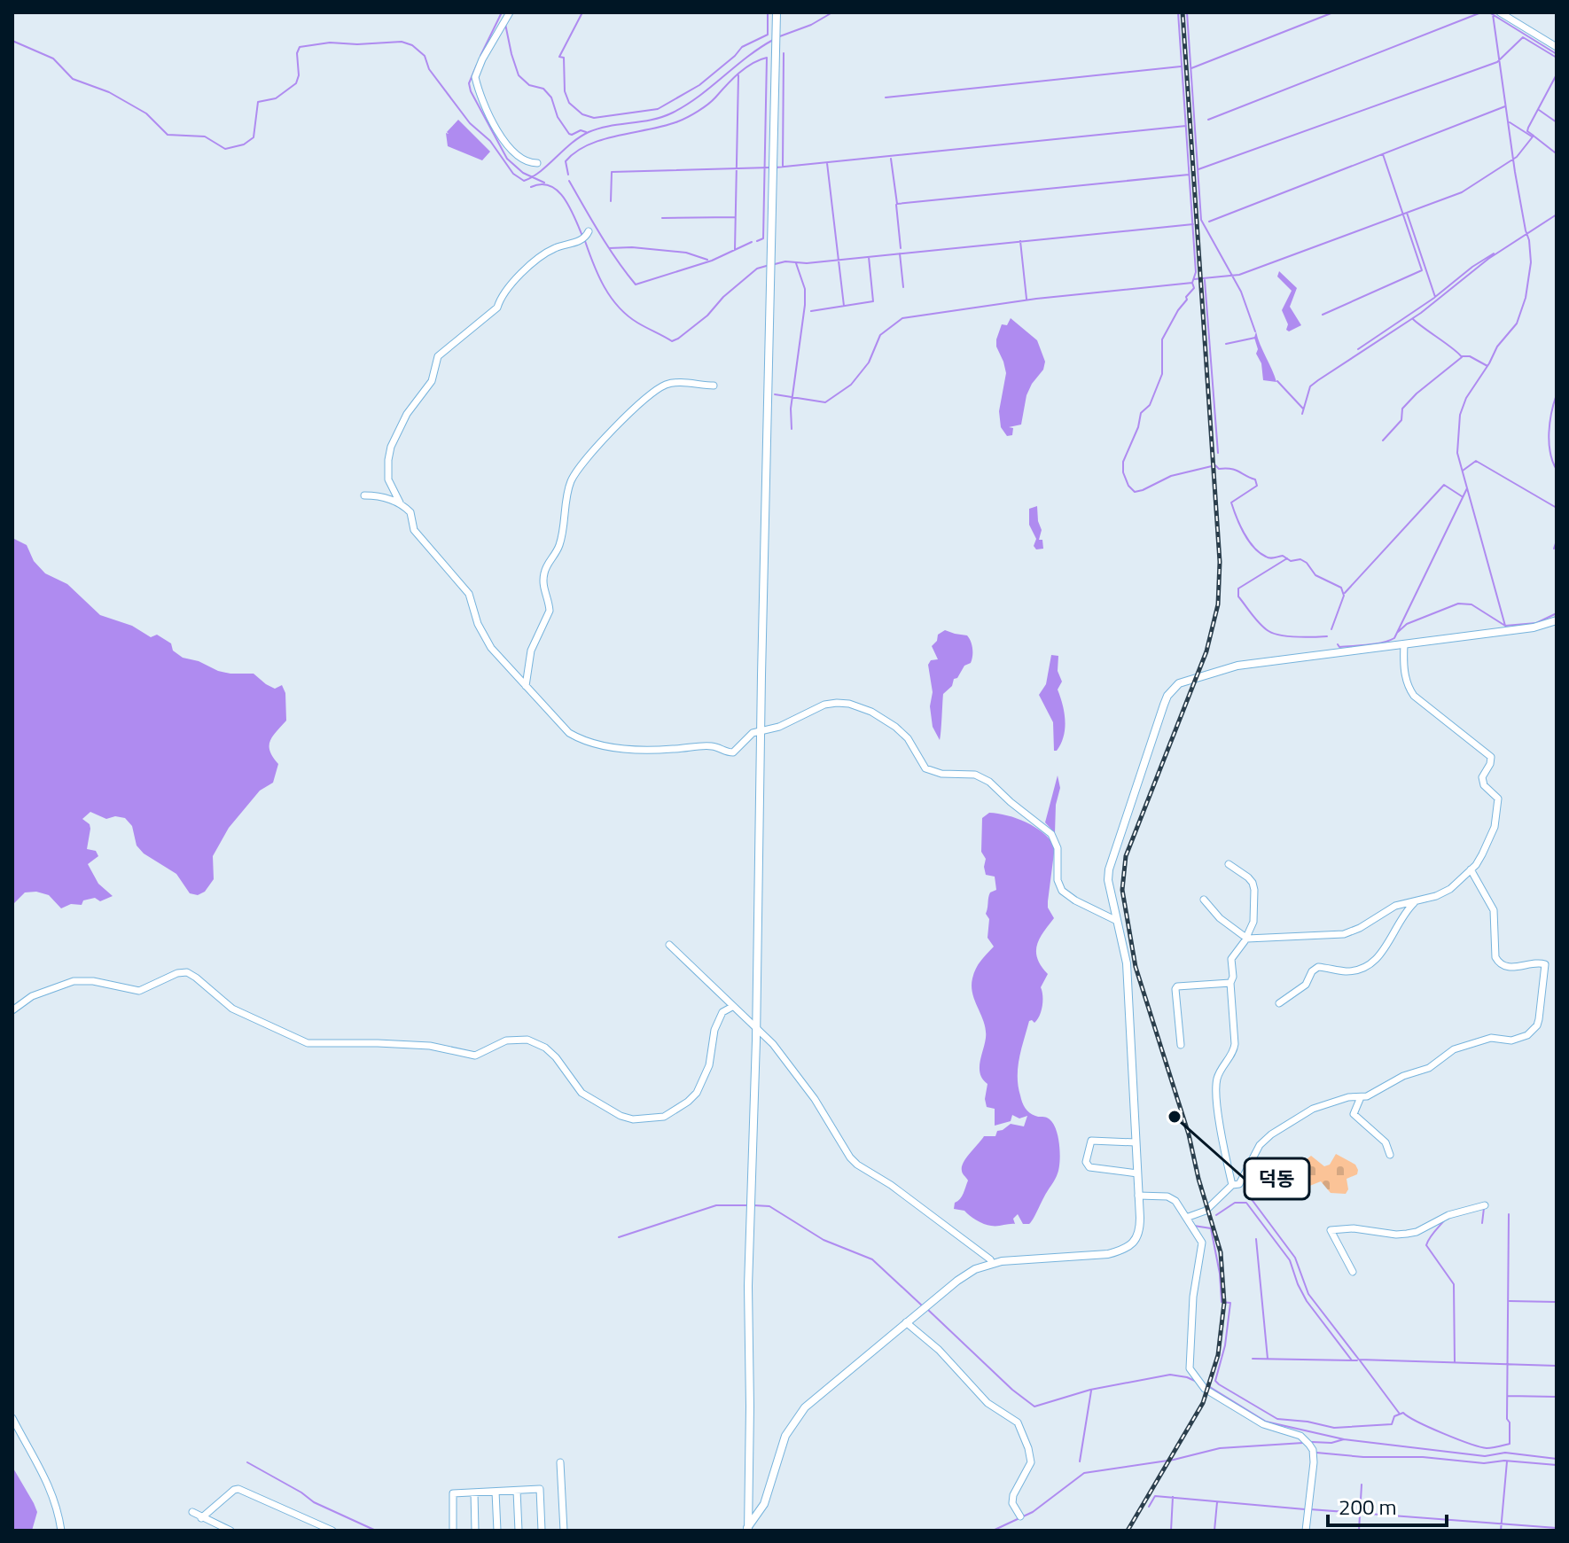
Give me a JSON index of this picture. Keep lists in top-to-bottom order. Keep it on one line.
{"places":["덕동"],"scale_bar":"200 m"}
